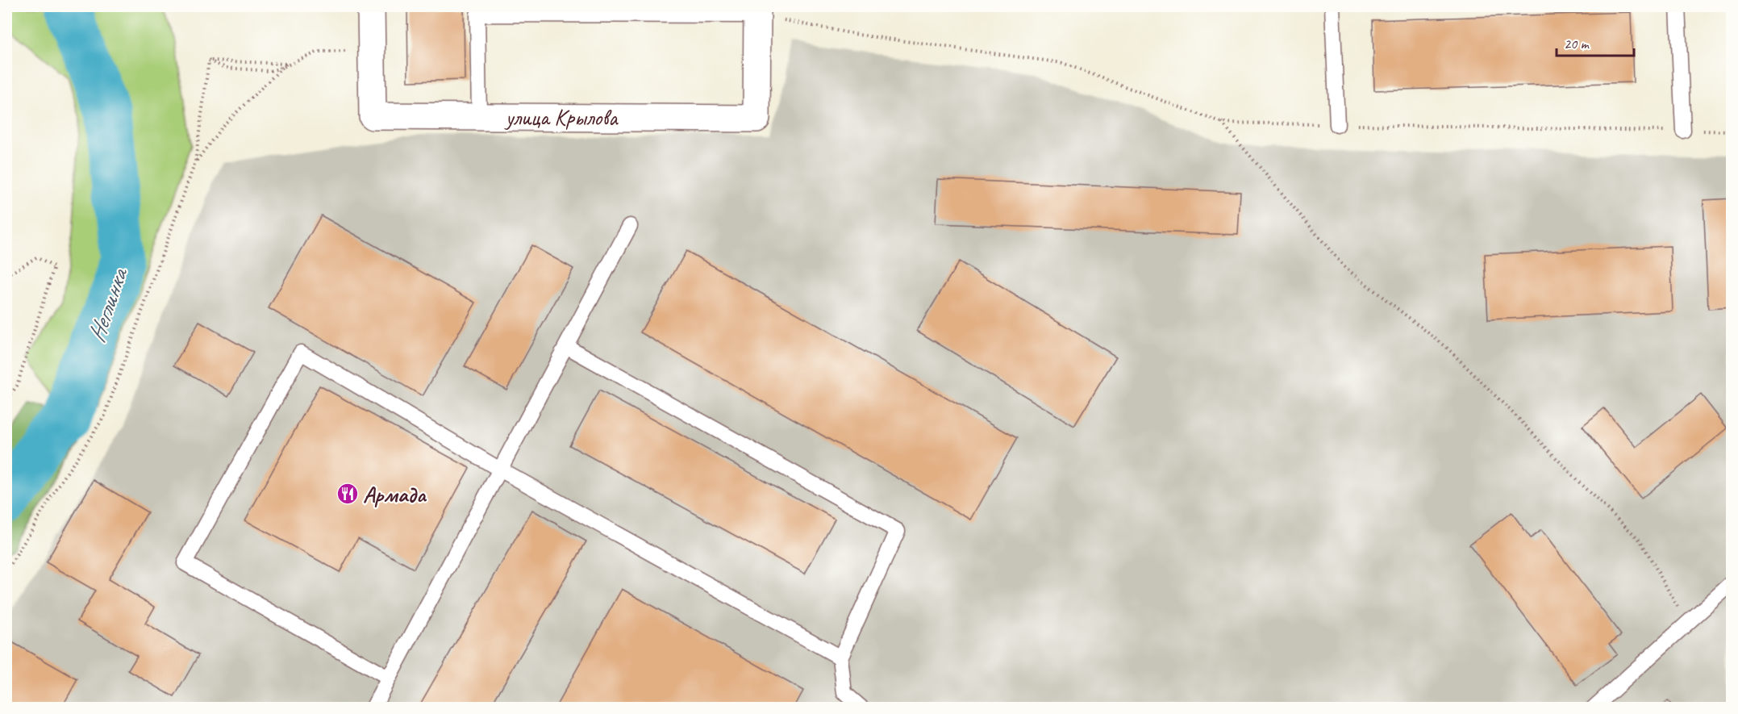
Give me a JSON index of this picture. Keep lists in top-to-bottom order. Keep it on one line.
{"streets":{"street":["улица Крылова"]},"water":["Неглинка"],"places":{"restaurant":["Армада"]},"scale_bar":"20 m"}
